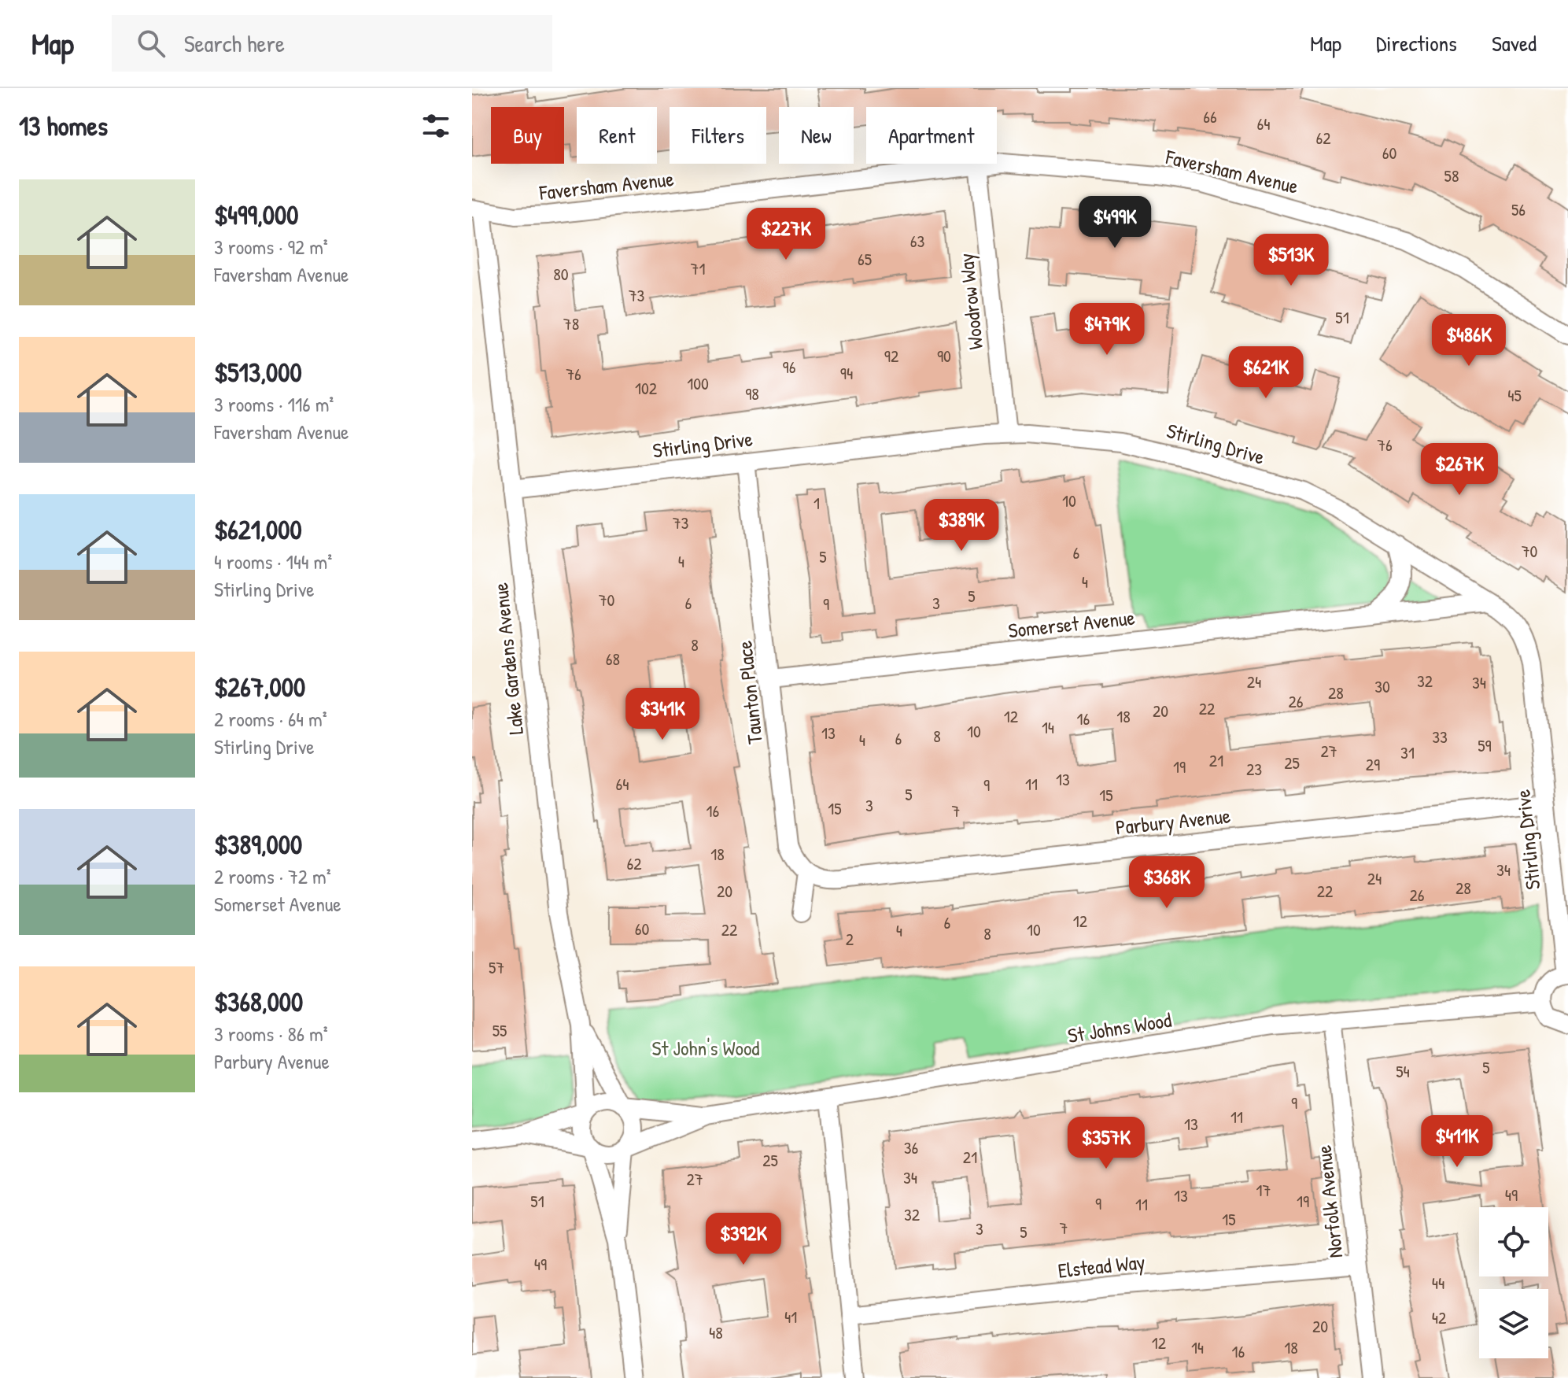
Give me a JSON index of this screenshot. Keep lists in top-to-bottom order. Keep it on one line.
{"streets":{"street":["Faversham Avenue","Woodrow Way","Stirling Drive","Somerset Avenue","Lake Gardens Avenue","Taunton Place","Parbury Avenue","St Johns Wood","Norfolk Avenue","Elstead Way"]},"crossings":[["Faversham Avenue","Woodrow Way"],["Faversham Avenue","Lake Gardens Avenue"],["Woodrow Way","Stirling Drive"],["Stirling Drive","Somerset Avenue"],["Stirling Drive","Lake Gardens Avenue"],["Stirling Drive","Taunton Place"],["Stirling Drive","Parbury Avenue"],["Somerset Avenue","Taunton Place"],["Lake Gardens Avenue","St Johns Wood"],["Taunton Place","Parbury Avenue"],["St Johns Wood","Norfolk Avenue"],["Norfolk Avenue","Elstead Way"]],"parks":["St John's Wood"],"house_numbers":["66","64","62","60","58","56","63","65","71","80","73","51","78","92","90","96","94","76","100","102","98","45","76","10","1","73","70","6","5","4","4","5","70","6","3","9","8","68","32","24","34","30","28","26","22","20","12","18","16","14","10","13","8","33","6","4","59","27","31","21","25","29","19","23","13","64","11","9","5","15","3","15","16","7","18","62","34","24","28","20","22","26","12","6","60","22","10","4","8","2","57","55","5","54","9","11","13","36","21","25","34","27","17","49","13","51","19","9","11","32","15","7","3","5","49","44","41","42","20","48","12","14","18","16"],"page":{"header":"Map","search":"Search here","nav":["Map","Directions","Saved"],"heading":"13 homes","chip":["Buy","Rent","Filters","New","Apartment"],"list":[{"name":"$499,000","note":"3 rooms · 92 m² · Faversham Avenue"},{"name":"$513,000","note":"3 rooms · 116 m² · Faversham Avenue"},{"name":"$621,000","note":"4 rooms · 144 m² · Stirling Drive"},{"name":"$267,000","note":"2 rooms · 64 m² · Stirling Drive"},{"name":"$389,000","note":"2 rooms · 72 m² · Somerset Avenue"},{"name":"$368,000","note":"3 rooms · 86 m² · Parbury Avenue"}],"price":["$499K","$227K","$513K","$479K","$486K","$621K","$267K","$389K","$341K","$368K","$411K","$357K","$392K"]}}
